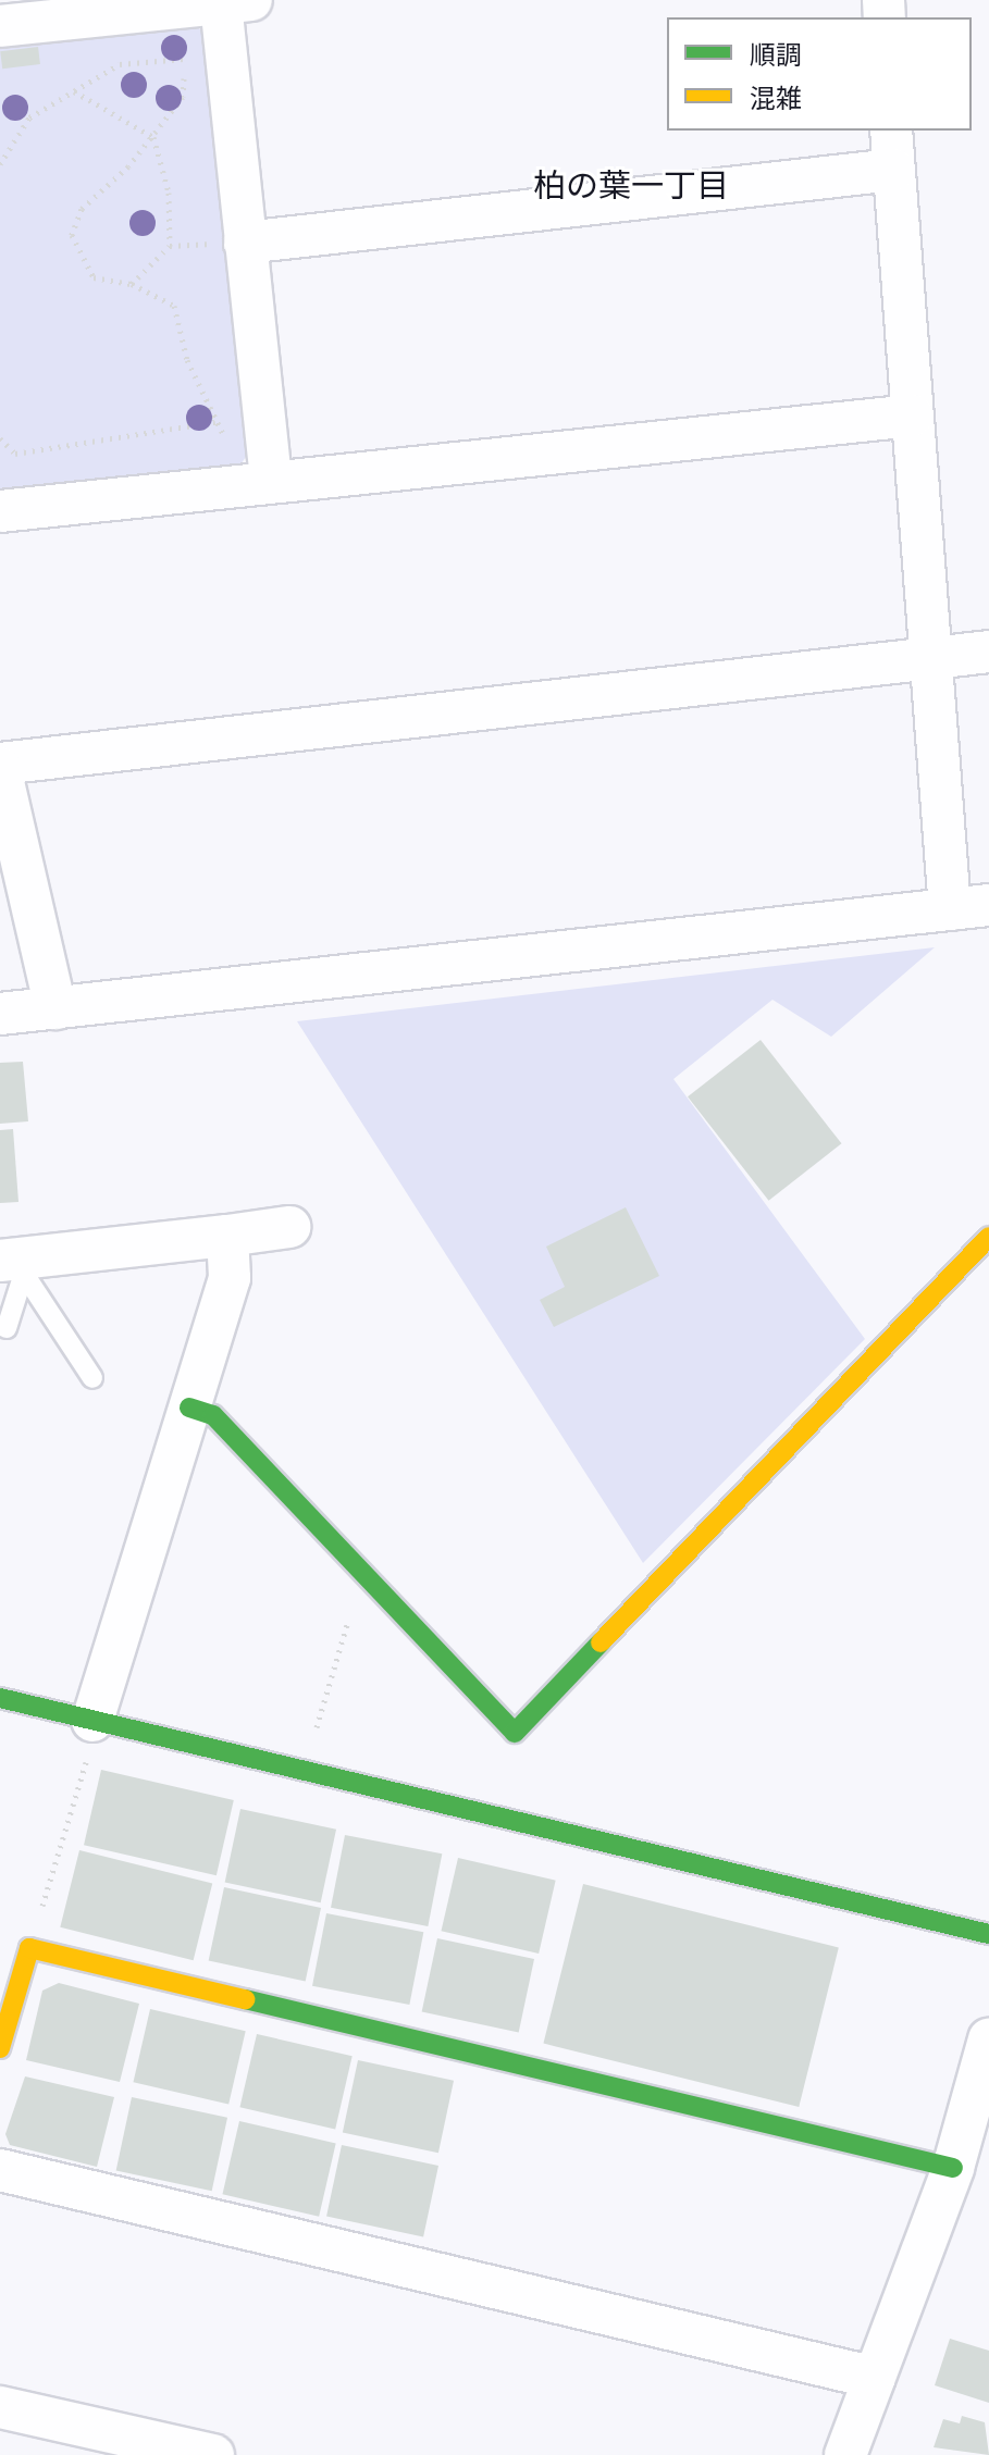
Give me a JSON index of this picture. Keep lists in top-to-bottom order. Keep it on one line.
{"districts":["柏の葉一丁目"],"legend":["順調","混雑"]}
